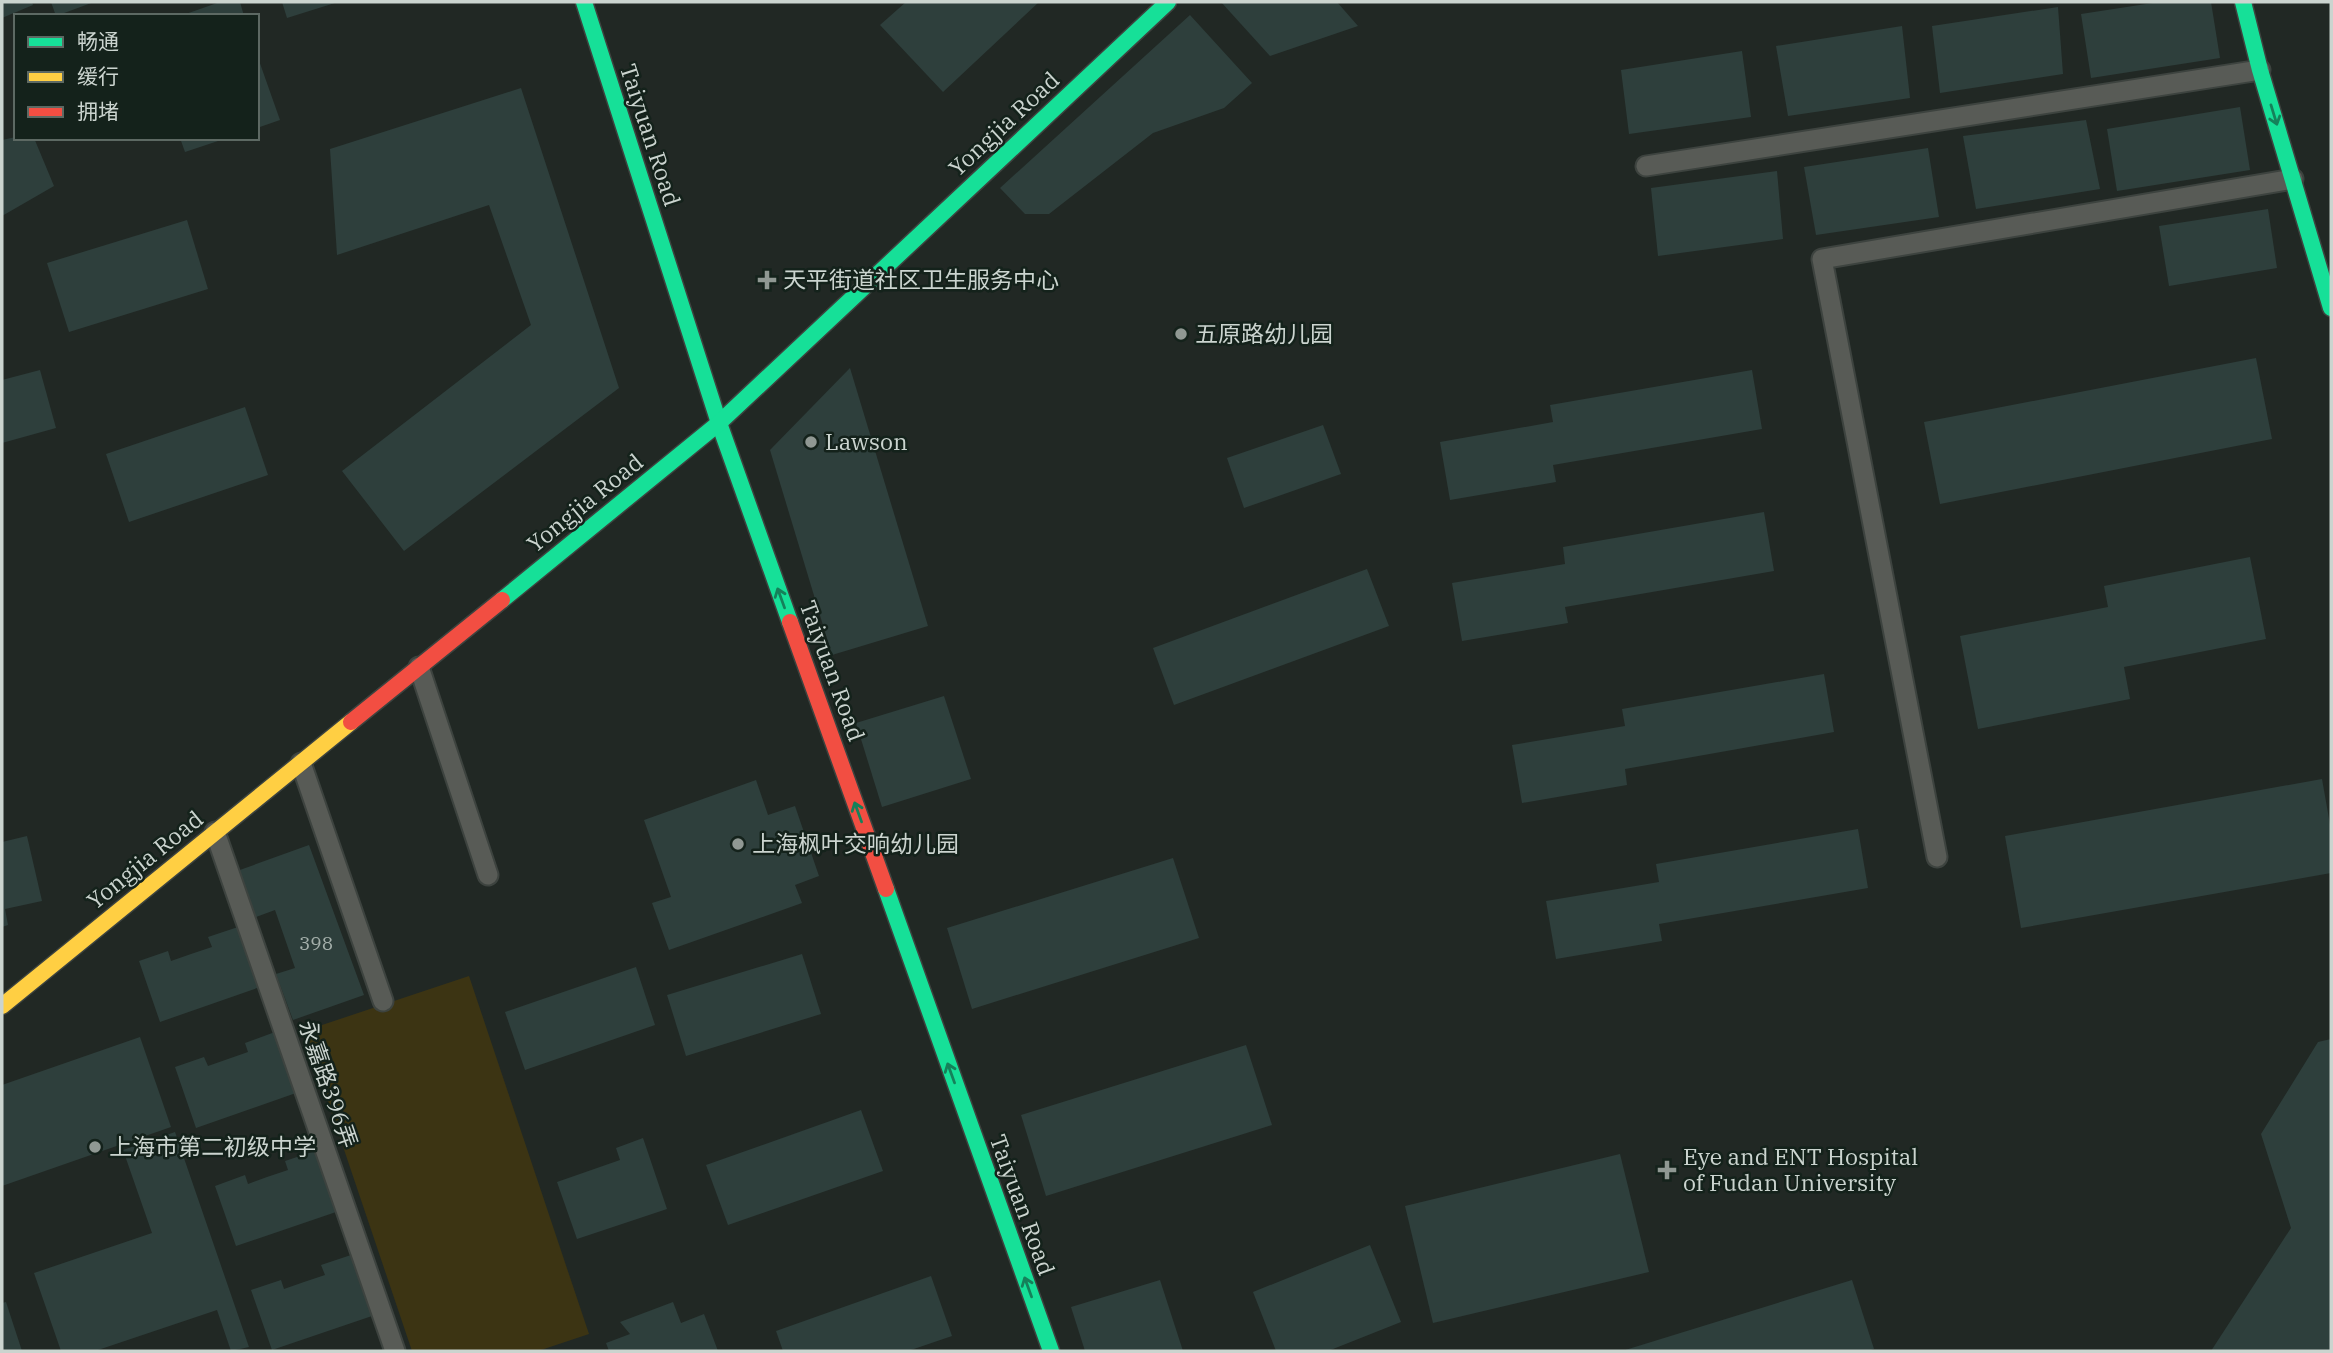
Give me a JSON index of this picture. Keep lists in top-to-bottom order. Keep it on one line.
{"streets":{"street":["Yongjia Road","Taiyuan Road"],"lane":["永嘉路396弄"]},"crossings":[["Yongjia Road","Taiyuan Road"],["Yongjia Road","永嘉路396弄"]],"one_way":["Taiyuan Road"],"places":{"health":["天平街道社区卫生服务中心","Eye and ENT Hospital of Fudan University"],"other":["五原路幼儿园","Lawson","上海枫叶交响幼儿园","上海市第二初级中学"]},"house_numbers":["398"],"legend":["畅通","缓行","拥堵"]}
